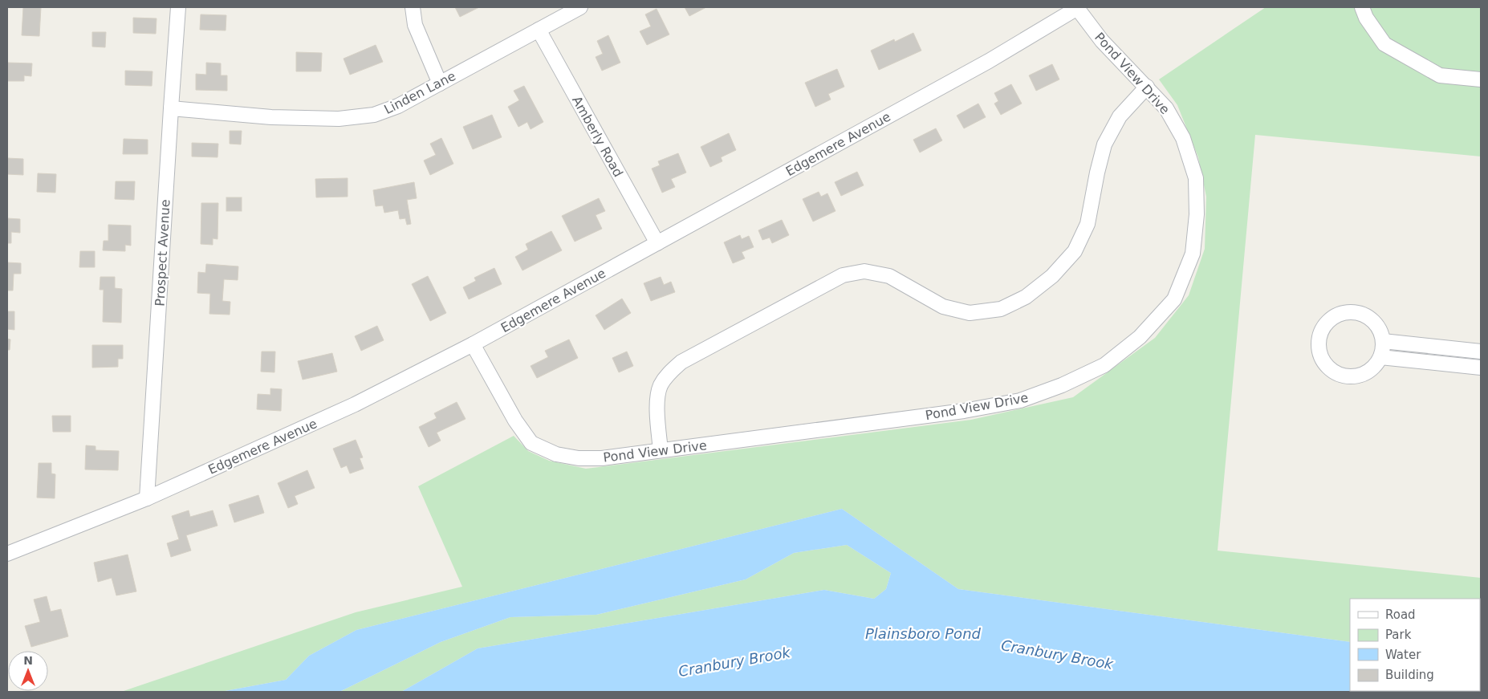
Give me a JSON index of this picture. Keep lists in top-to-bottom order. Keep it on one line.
{"streets":{"street":["Pond View Drive","Linden Lane","Amberly Road","Edgemere Avenue","Prospect Avenue"]},"crossings":[["Pond View Drive","Edgemere Avenue"],["Linden Lane","Amberly Road"],["Linden Lane","Prospect Avenue"],["Amberly Road","Edgemere Avenue"],["Edgemere Avenue","Prospect Avenue"]],"water":["Plainsboro Pond","Cranbury Brook"],"legend":["Road","Park","Water","Building"],"north":"top"}
